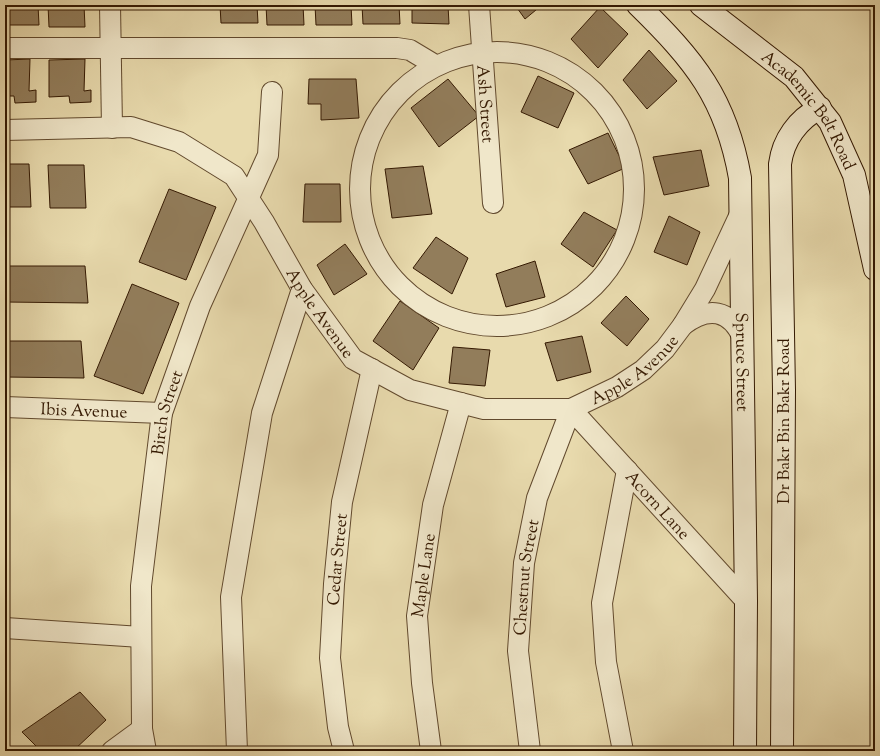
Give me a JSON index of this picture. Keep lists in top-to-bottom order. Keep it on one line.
{"streets":{"street":["Ash Street","Academic Belt Road","Apple Avenue","Spruce Street","Ibis Avenue","Birch Street","Dr Bakr Bin Bakr Road","Acorn Lane","Cedar Street","Maple Lane","Chestnut Street"]},"crossings":[["Academic Belt Road","Dr Bakr Bin Bakr Road"],["Apple Avenue","Spruce Street"],["Apple Avenue","Birch Street"],["Apple Avenue","Acorn Lane"],["Apple Avenue","Cedar Street"],["Apple Avenue","Maple Lane"],["Apple Avenue","Chestnut Street"],["Spruce Street","Acorn Lane"],["Ibis Avenue","Birch Street"],["Acorn Lane","Chestnut Street"]]}
